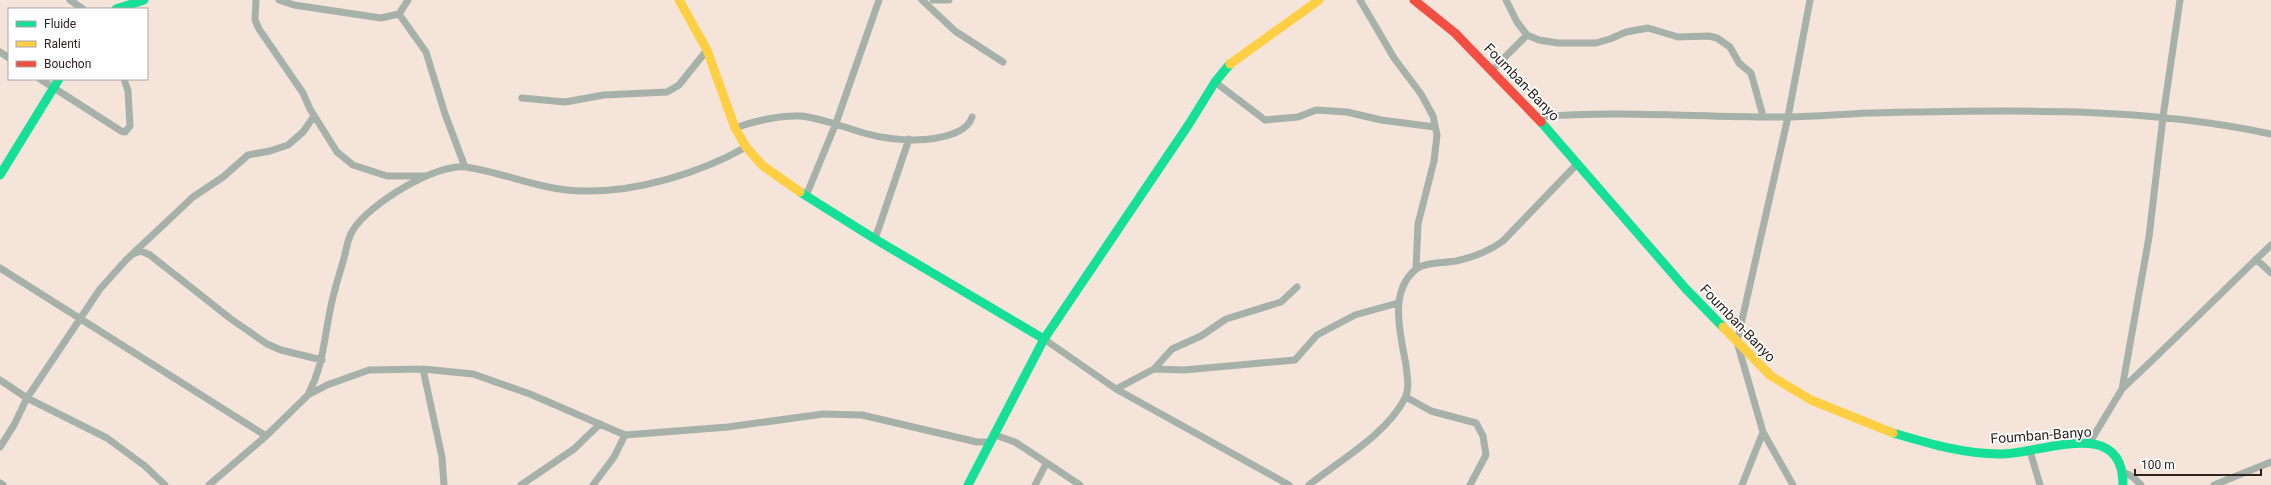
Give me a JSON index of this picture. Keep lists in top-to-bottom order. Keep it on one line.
{"streets":{"main road":["Foumban-Banyo"]},"legend":["Fluide","Ralenti","Bouchon"],"scale_bar":"100 m"}
